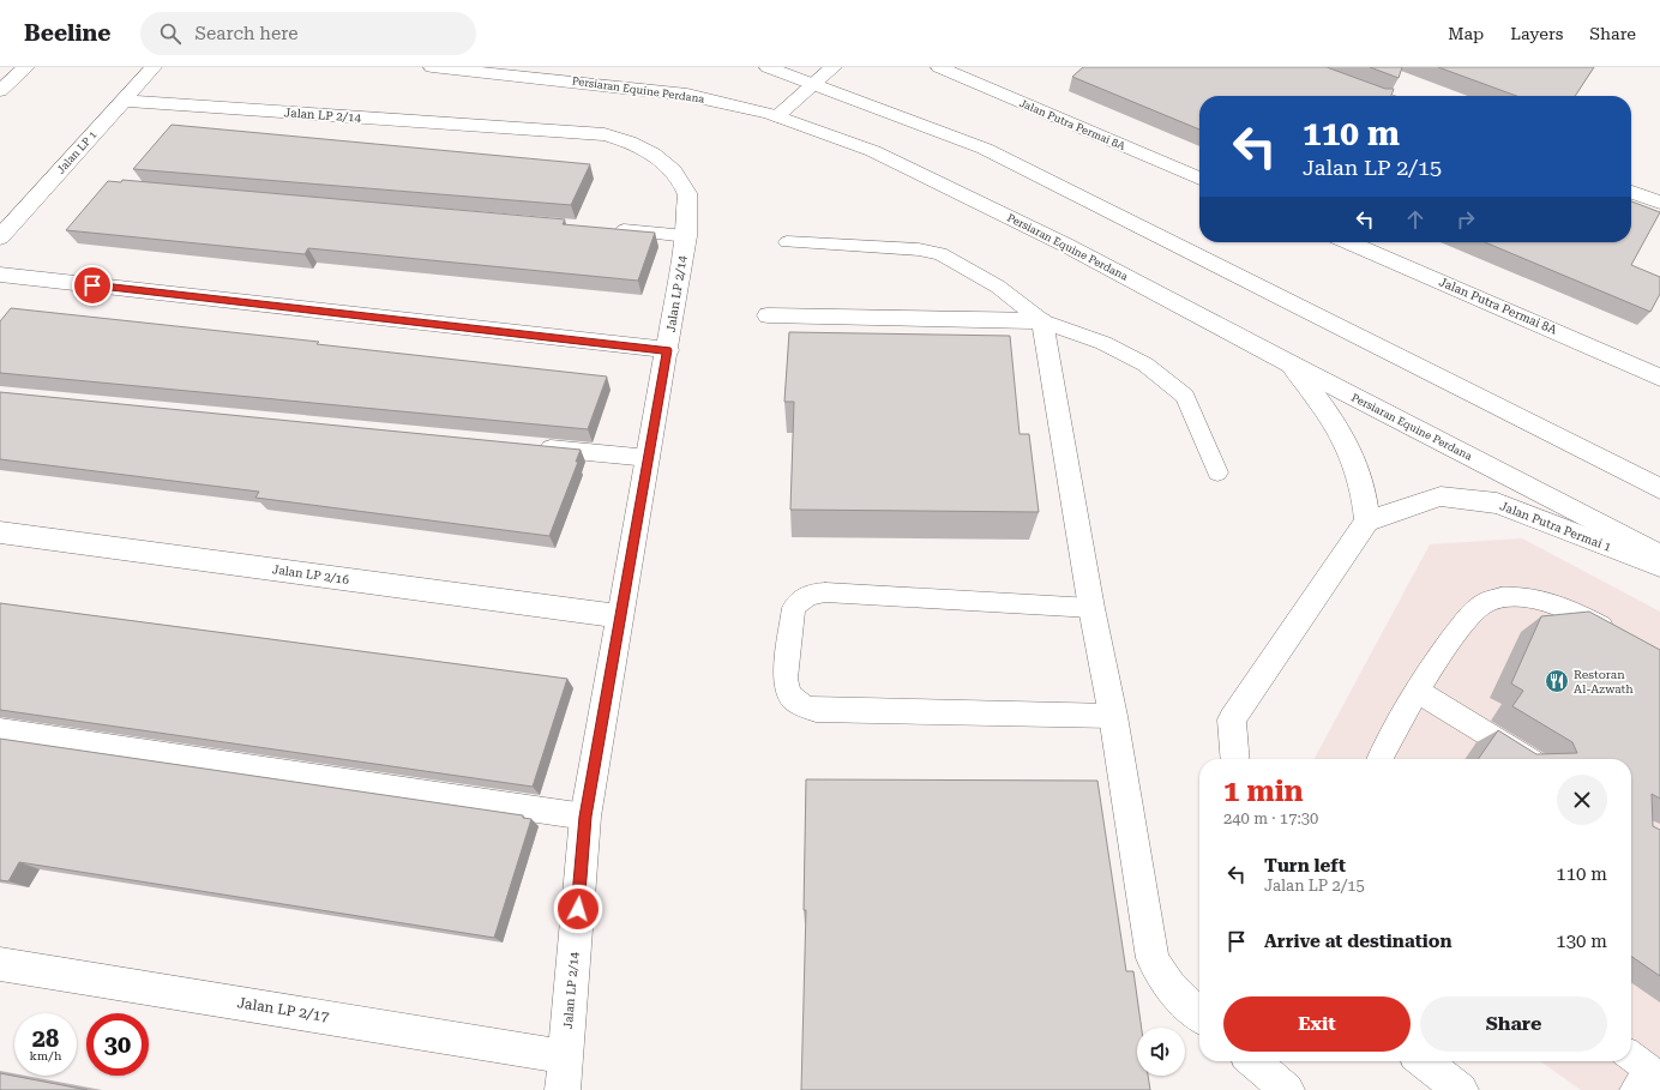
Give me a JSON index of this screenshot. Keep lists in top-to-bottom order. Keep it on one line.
{"streets":{"street":["Persiaran Equine Perdana","Jalan LP 2/14","Jalan Putra Permai 8A","Jalan LP 1","Jalan Putra Permai 1","Jalan LP 2/16","Jalan LP 2/17"]},"crossings":[["Jalan LP 2/14","Jalan LP 1"],["Jalan LP 2/14","Jalan LP 2/16"],["Jalan LP 2/14","Jalan LP 2/17"]],"places":{"restaurant":["Restoran Al-Azwath"]},"page":{"header":"Beeline","search":"Search here","nav":["Map","Layers","Share"],"turn":["110 m","Jalan LP 2/15"],"heading":["1 min","240 m · 17:30"],"list":[{"name":"Turn left","note":"Jalan LP 2/15","value":"110 m"},{"name":"Arrive at destination","value":"130 m"}],"buttons":["Exit","Share"],"speed":"28 km/h","limit":"30"}}
